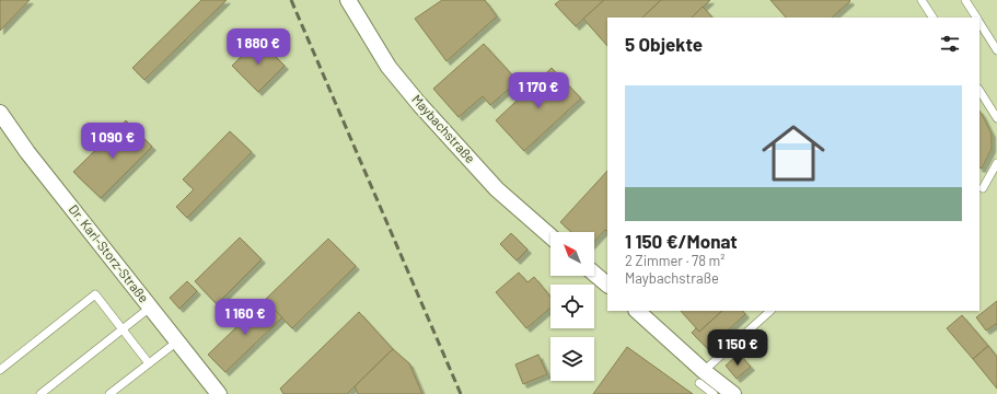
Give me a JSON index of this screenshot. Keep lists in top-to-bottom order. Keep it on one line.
{"streets":{"street":["Maybachstraße","Dr. Karl-Storz-Straße"]},"north":"top left","page":{"heading":"5 Objekte","price":["1 880 €","1 170 €","1 090 €","1 160 €","1 150 €"],"list":[{"name":"1 150 €/Monat","note":"2 Zimmer · 78 m² · Maybachstraße"}]}}
